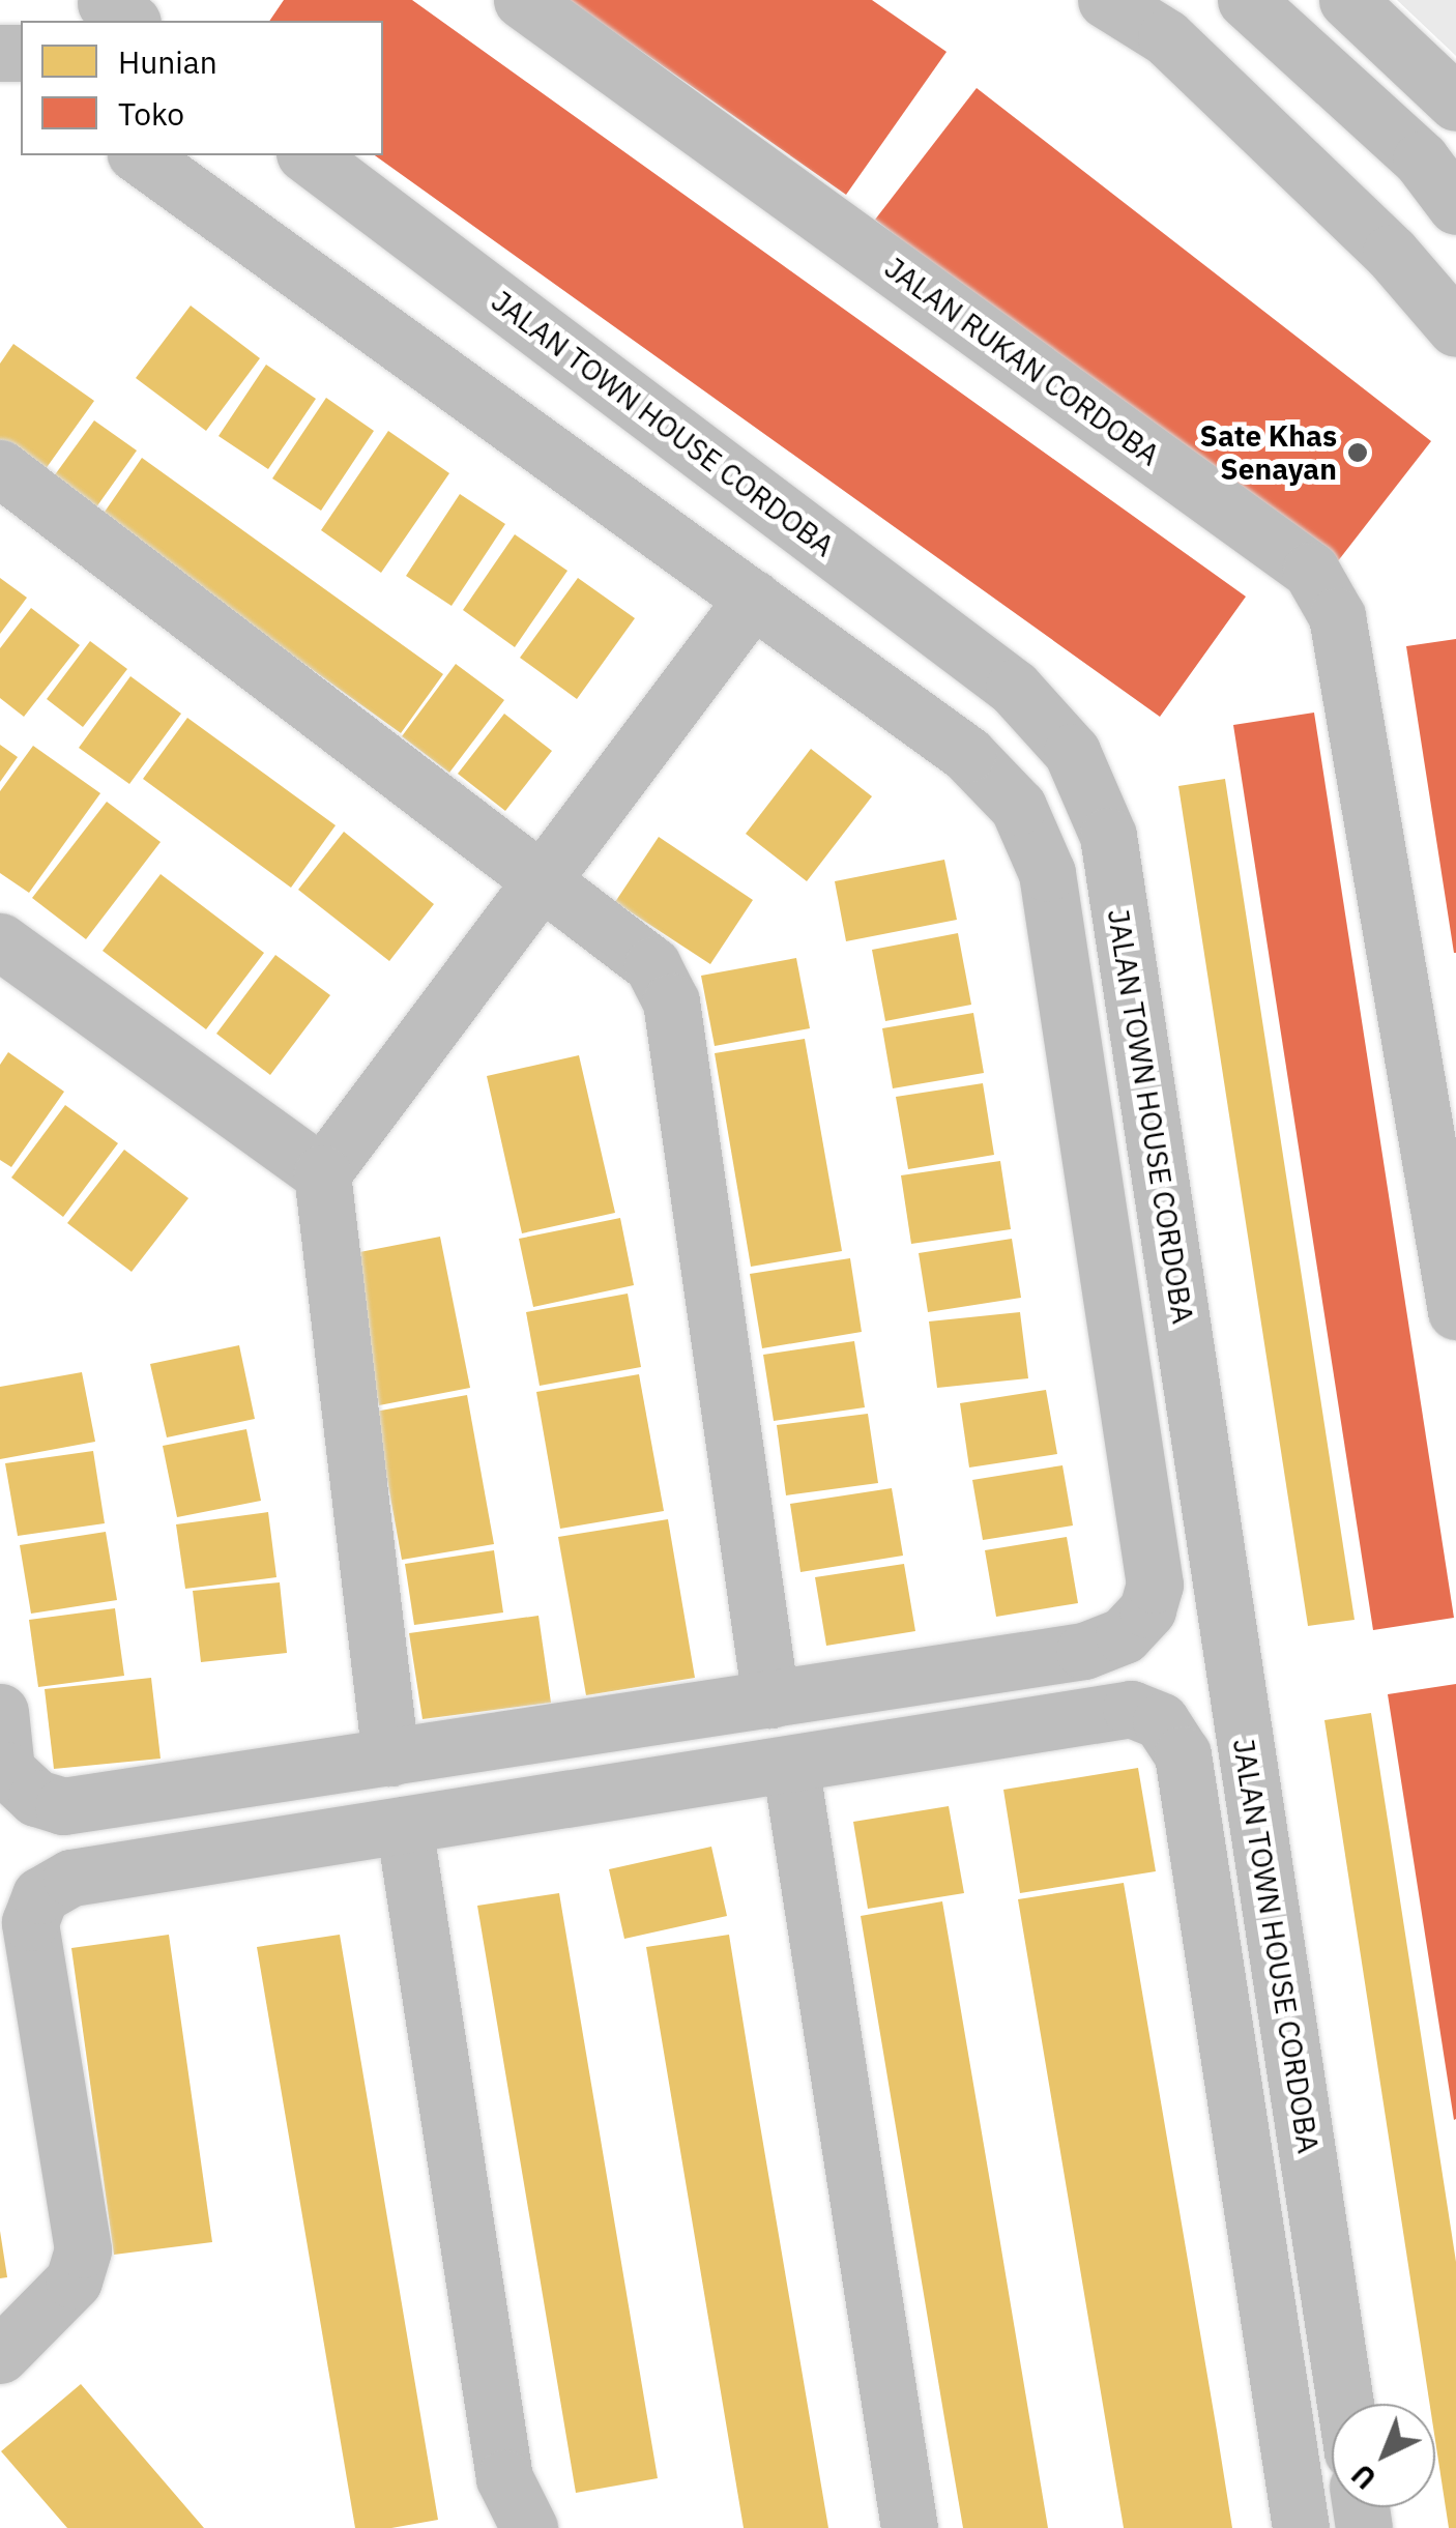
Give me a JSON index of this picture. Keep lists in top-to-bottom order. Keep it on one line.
{"streets":{"street":["JALAN RUKAN CORDOBA","JALAN TOWN HOUSE CORDOBA"]},"places":["Sate Khas Senayan"],"legend":["Hunian","Toko"],"north":"bottom left"}
